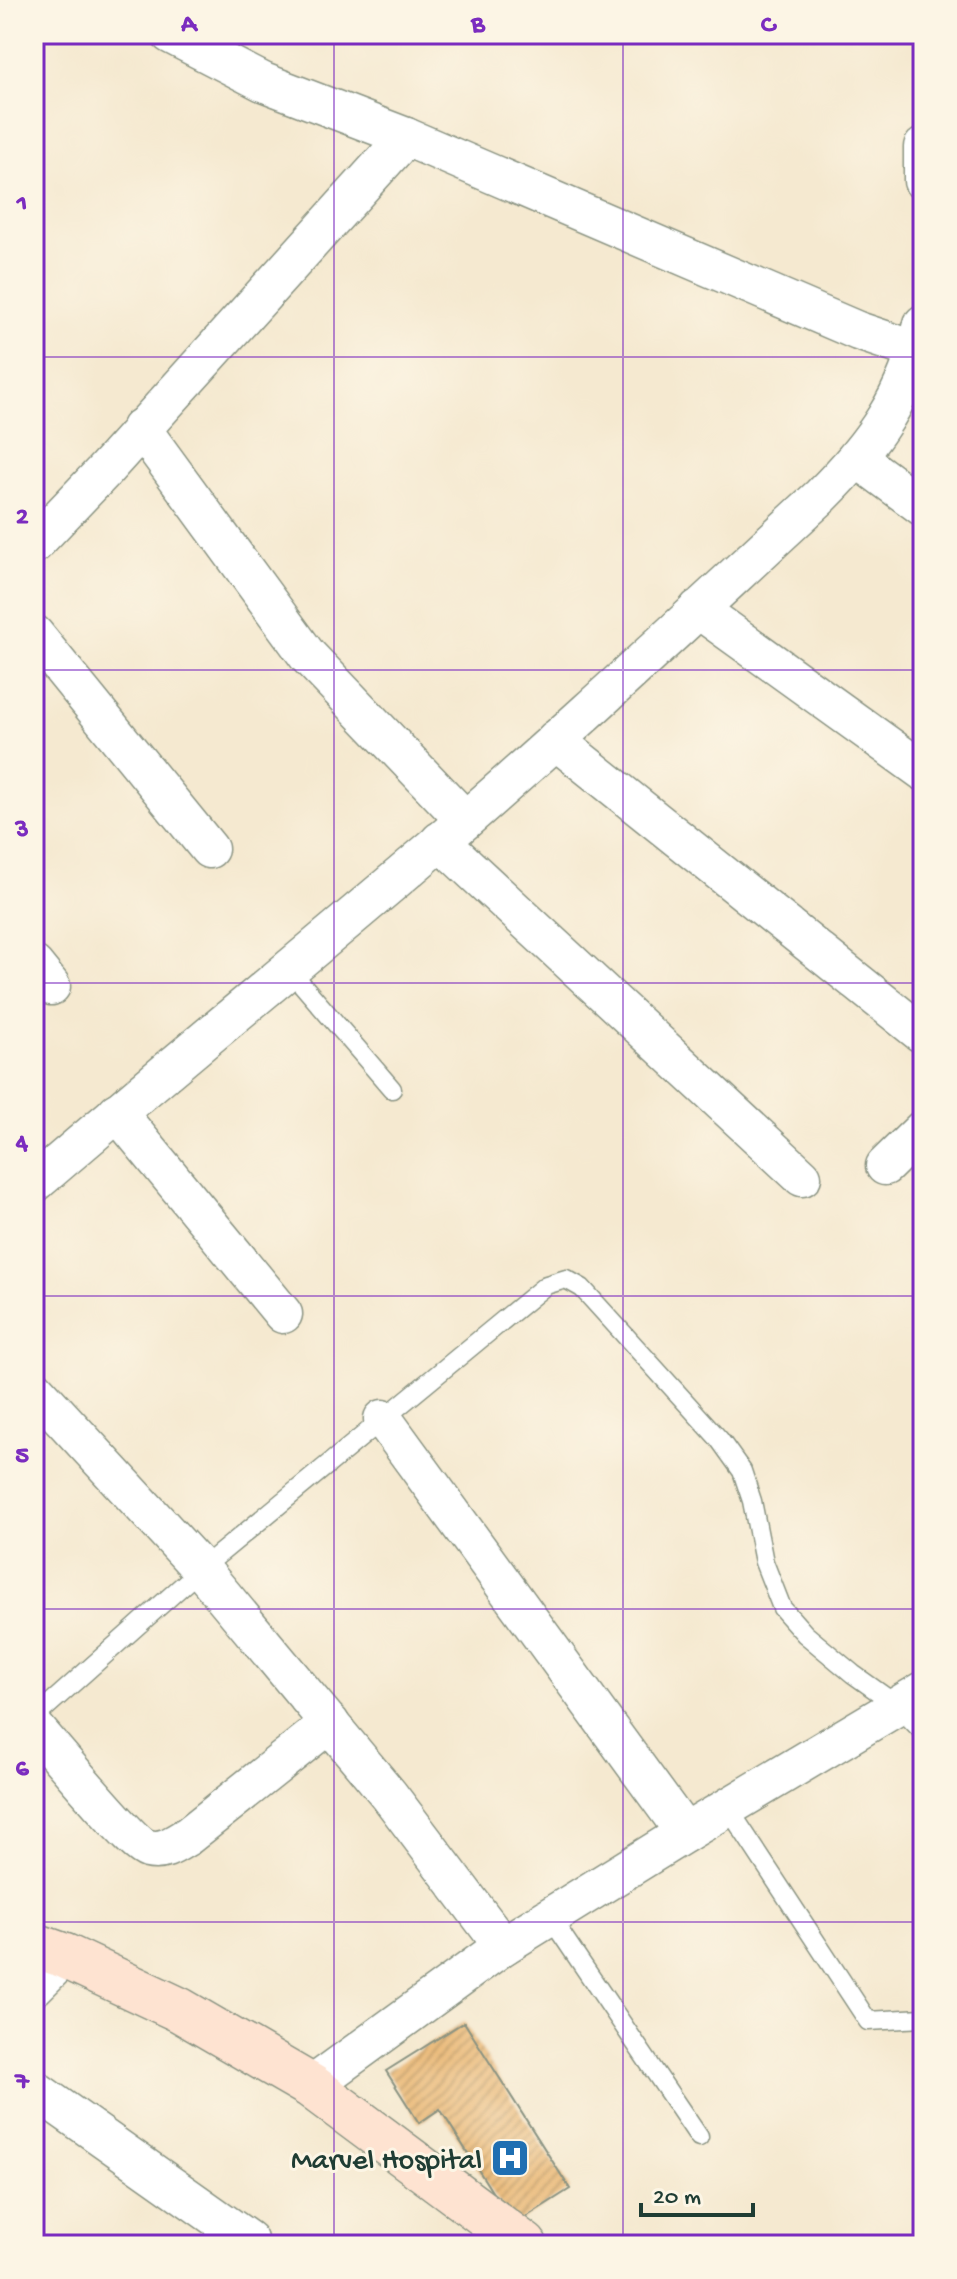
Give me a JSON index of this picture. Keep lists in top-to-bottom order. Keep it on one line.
{"places":{"hospital":["Marvel Hospital"]},"scale_bar":"20 m","grid":{"columns":["A","B","C"],"rows":["1","2","3","4","5","6","7"]}}
